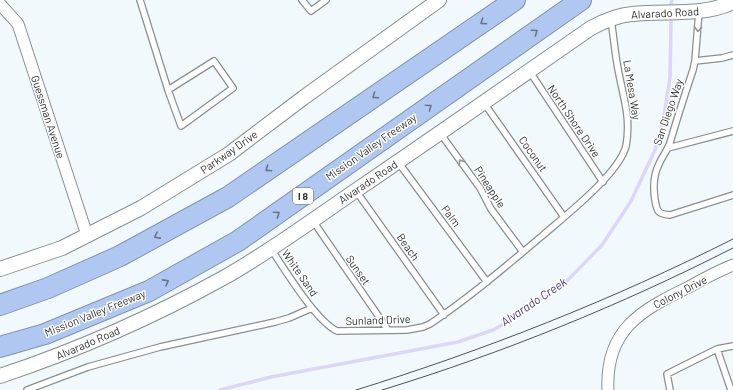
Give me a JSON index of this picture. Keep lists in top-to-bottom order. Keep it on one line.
{"streets":{"highway":["Mission Valley Freeway","I 8"],"street":["Alvarado Road","Guessman Avenue","Parkway Drive","Colony Drive"],"lane":["La Mesa Way","San Diego Way","North Shore Drive","Coconut","Pineapple","Palm","Beach","Sunset","White Sand","Sunland Drive"]},"crossings":[["Alvarado Road","La Mesa Way"],["Alvarado Road","San Diego Way"],["Alvarado Road","North Shore Drive"],["Alvarado Road","Coconut"],["Alvarado Road","Pineapple"],["Alvarado Road","Palm"],["Alvarado Road","Beach"],["Alvarado Road","Sunset"],["Alvarado Road","White Sand"],["La Mesa Way","North Shore Drive"],["La Mesa Way","Sunland Drive"],["Guessman Avenue","Parkway Drive"],["North Shore Drive","Sunland Drive"],["Coconut","Sunland Drive"],["Pineapple","Sunland Drive"],["Palm","Sunland Drive"],["Beach","Sunland Drive"],["Sunset","Sunland Drive"],["White Sand","Sunland Drive"]],"one_way":["Pineapple"],"water":["Alvarado Creek"]}
